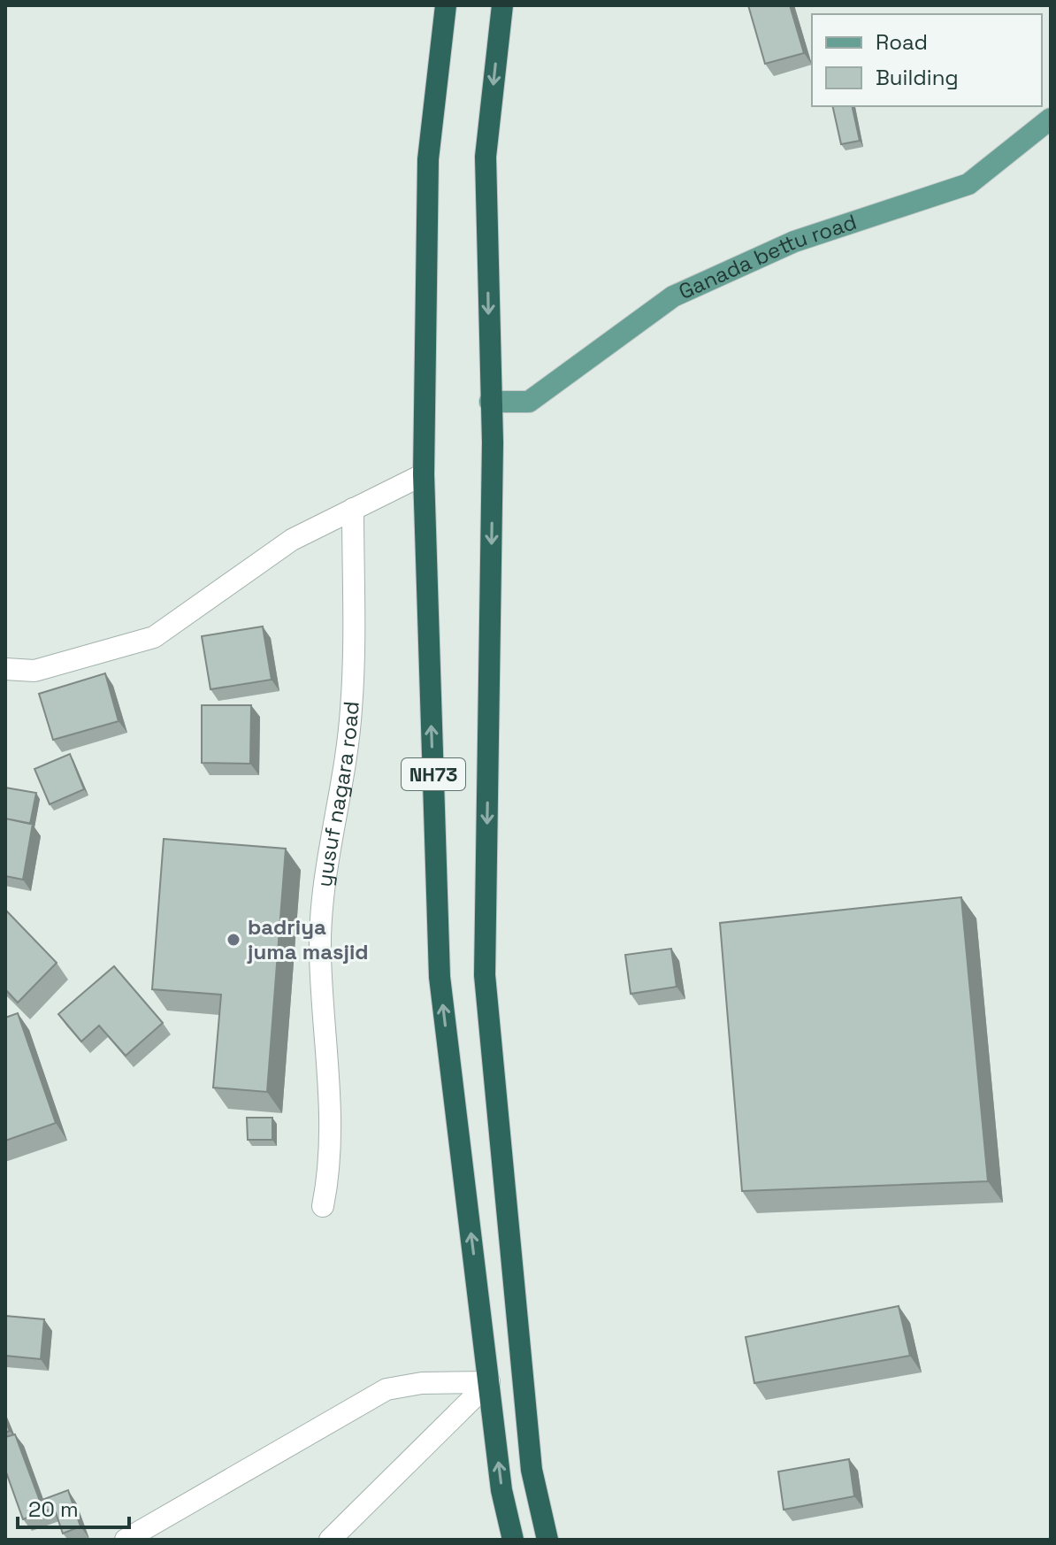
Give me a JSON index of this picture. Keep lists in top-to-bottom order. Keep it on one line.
{"streets":{"highway":["NH73"],"main road":["Ganada bettu road"],"street":["yusuf nagara road"]},"crossings":[["Ganada bettu road","NH73"]],"places":["badriya juma masjid"],"legend":["Road","Building"],"scale_bar":"20 m"}
